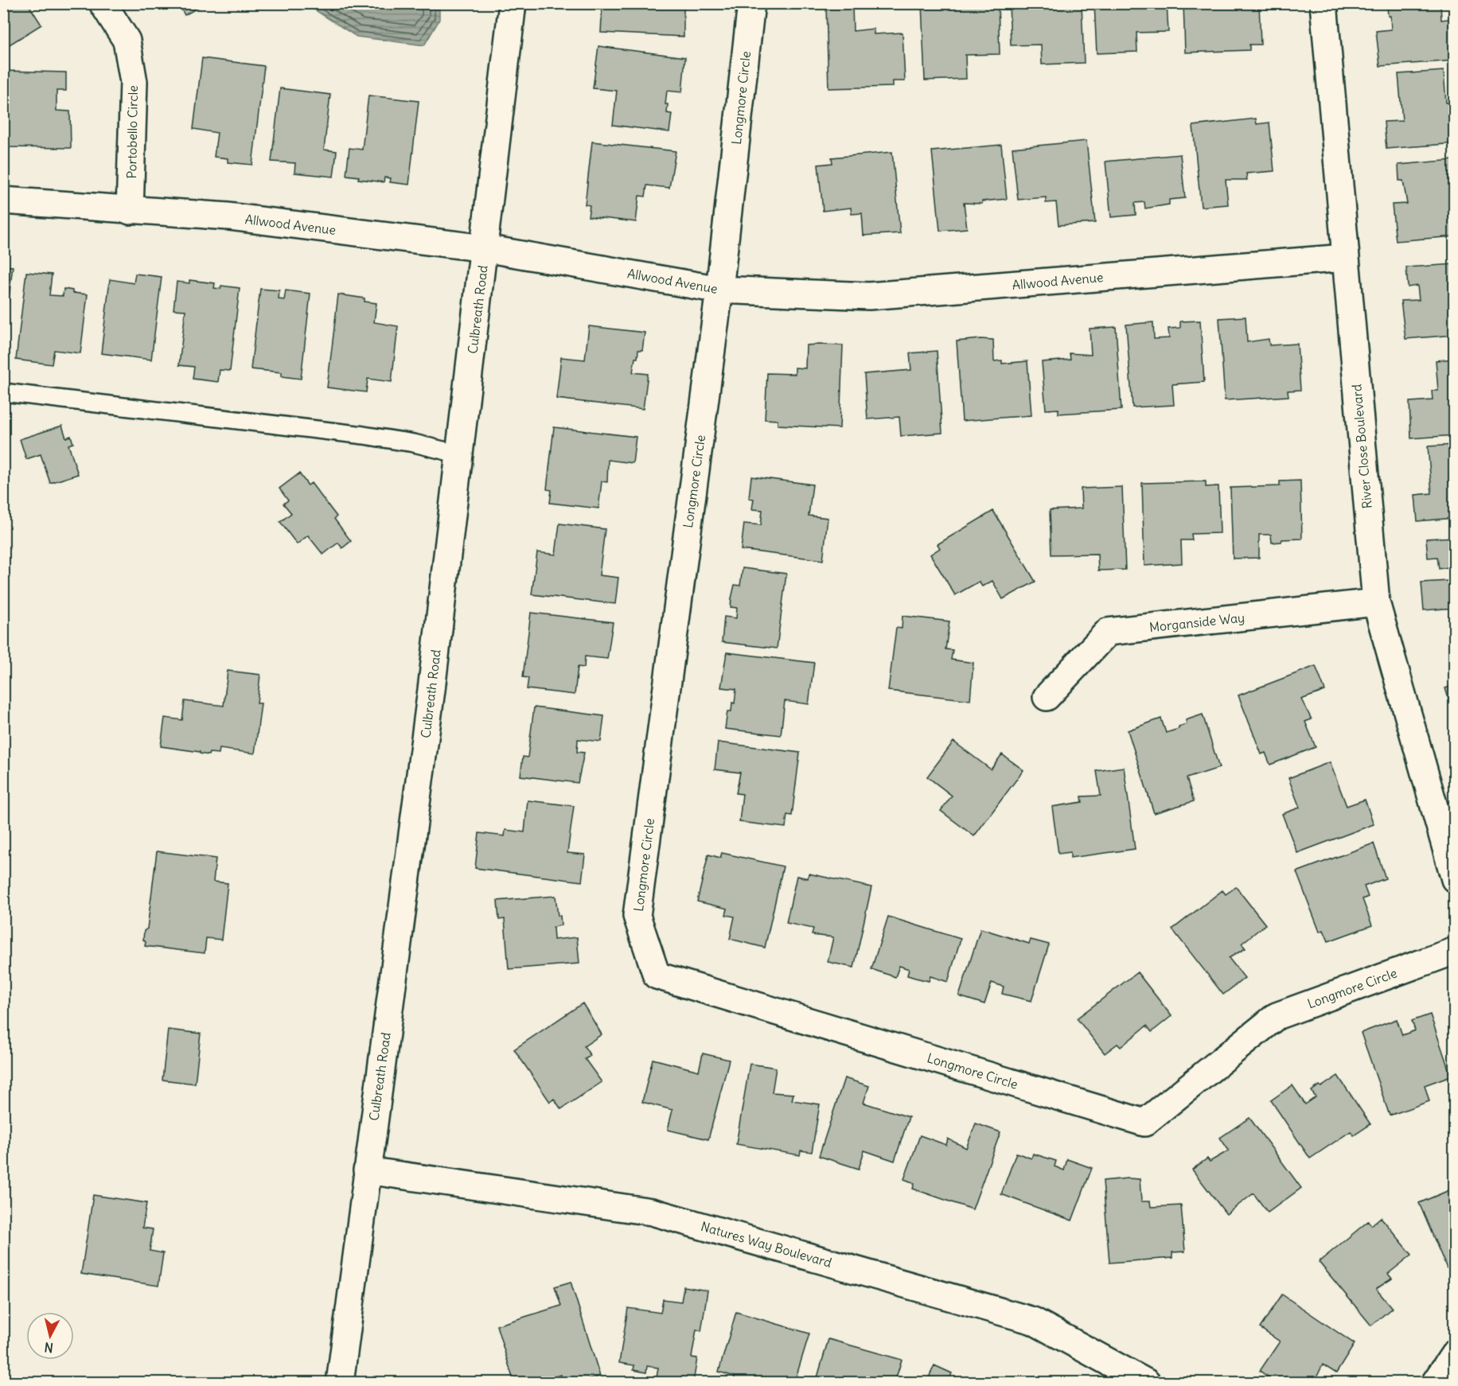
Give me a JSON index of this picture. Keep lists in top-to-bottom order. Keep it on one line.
{"streets":{"street":["Longmore Circle","Portobello Circle","Allwood Avenue","Culbreath Road","River Close Boulevard","Morganside Way","Natures Way Boulevard"]},"crossings":[["Longmore Circle","Allwood Avenue"],["Portobello Circle","Allwood Avenue"],["Allwood Avenue","Culbreath Road"],["Allwood Avenue","River Close Boulevard"],["Culbreath Road","Natures Way Boulevard"],["River Close Boulevard","Morganside Way"]],"north":"bottom"}
